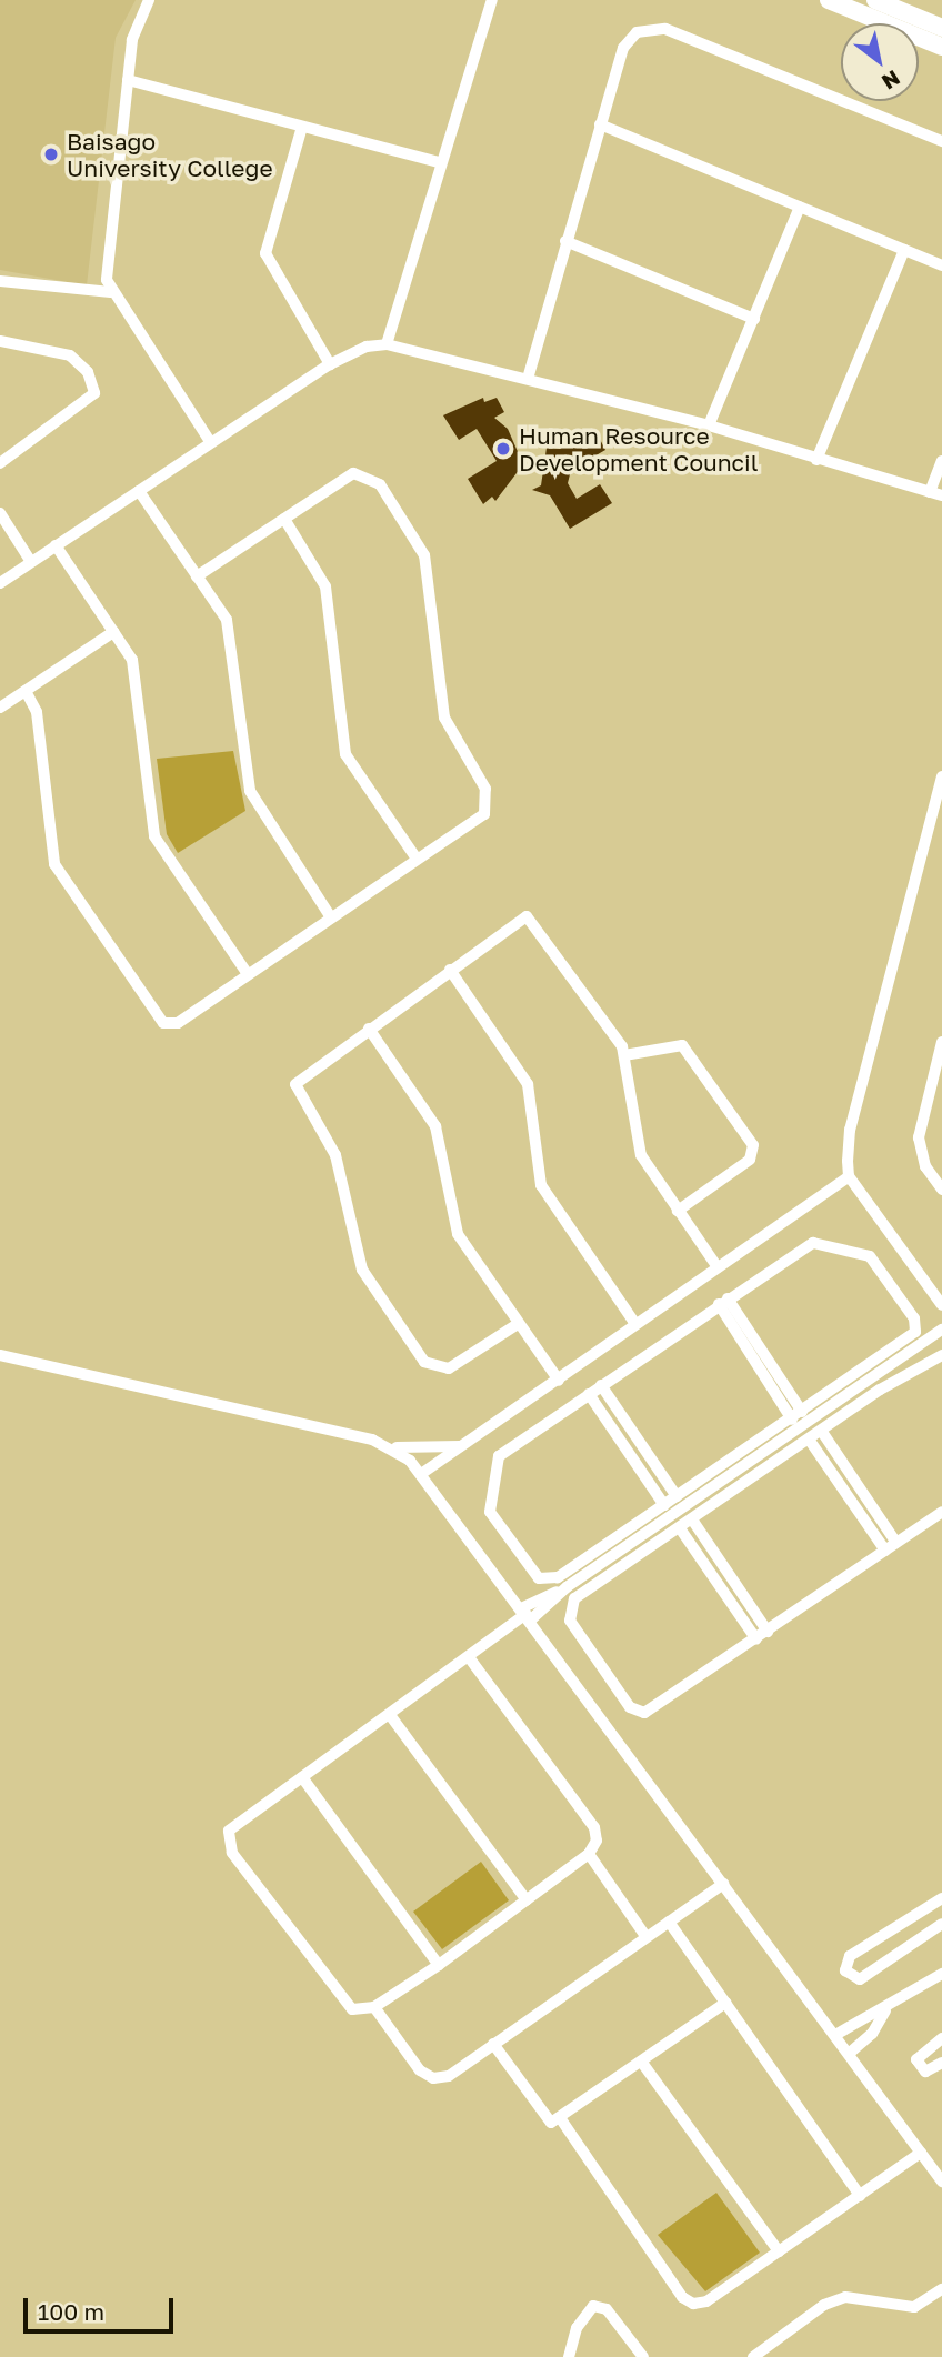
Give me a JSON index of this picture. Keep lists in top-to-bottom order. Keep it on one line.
{"places":["Baisago University College","Human Resource Development Council"],"scale_bar":"100 m","north":"bottom right"}
